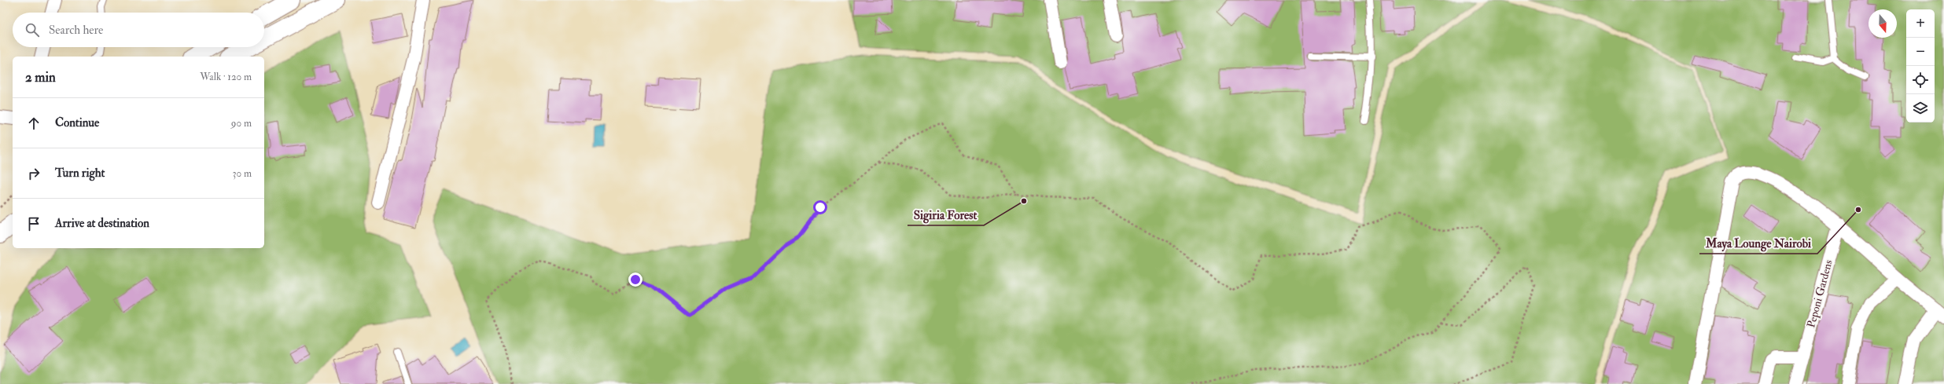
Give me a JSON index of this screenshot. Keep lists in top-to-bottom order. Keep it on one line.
{"streets":{"street":["Peponi Gardens"]},"places":["Sigiria Forest","Maya Lounge Nairobi"],"north":"bottom","page":{"map_buttons":["+","−"],"search":"Search here","heading":["2 min","Walk · 120 m"],"list":[["Continue","90 m"],["Turn right","30 m"],"Arrive at destination"]}}
